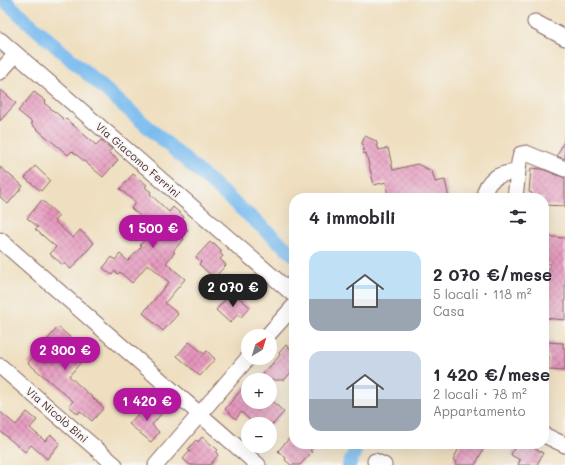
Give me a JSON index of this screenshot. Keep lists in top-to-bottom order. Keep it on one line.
{"streets":{"street":["Via Giacomo Ferrini","Via Nicolò Bini"]},"north":"top right","page":{"heading":"4 immobili","price":["1 500 €","2 070 €","2 300 €","1 420 €"],"list":[{"name":"2 070 €/mese","note":"5 locali · 118 m² · Casa"},{"name":"1 420 €/mese","note":"2 locali · 78 m² · Appartamento"}],"map_buttons":["+","−"]}}
